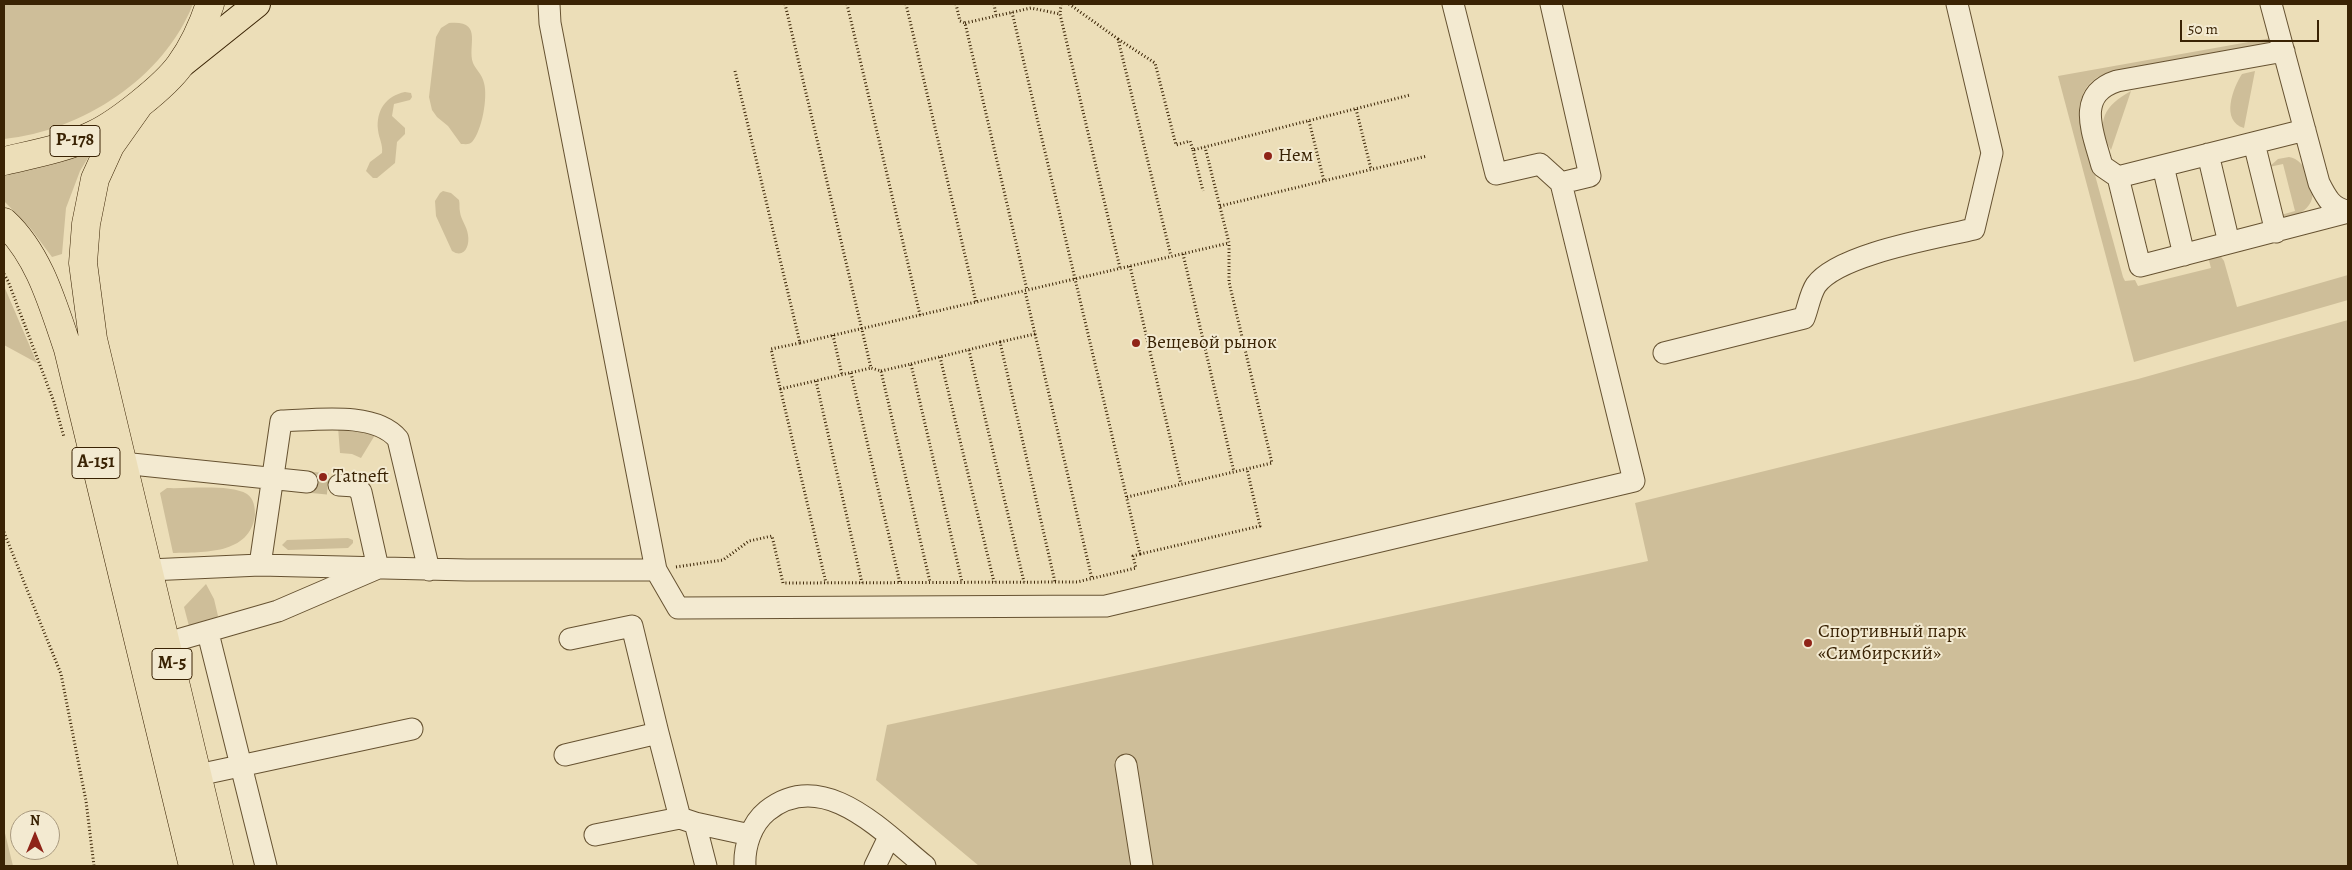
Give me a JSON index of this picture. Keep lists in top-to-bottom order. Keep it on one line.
{"streets":{"highway":["Р-178","А-151","М-5"]},"crossings":[["Р-178","А-151"],["А-151","М-5"]],"places":["Нем","Вещевой рынок","Tatneft","Спортивный парк «Симбирский»"],"scale_bar":"50 m","north":"top"}
